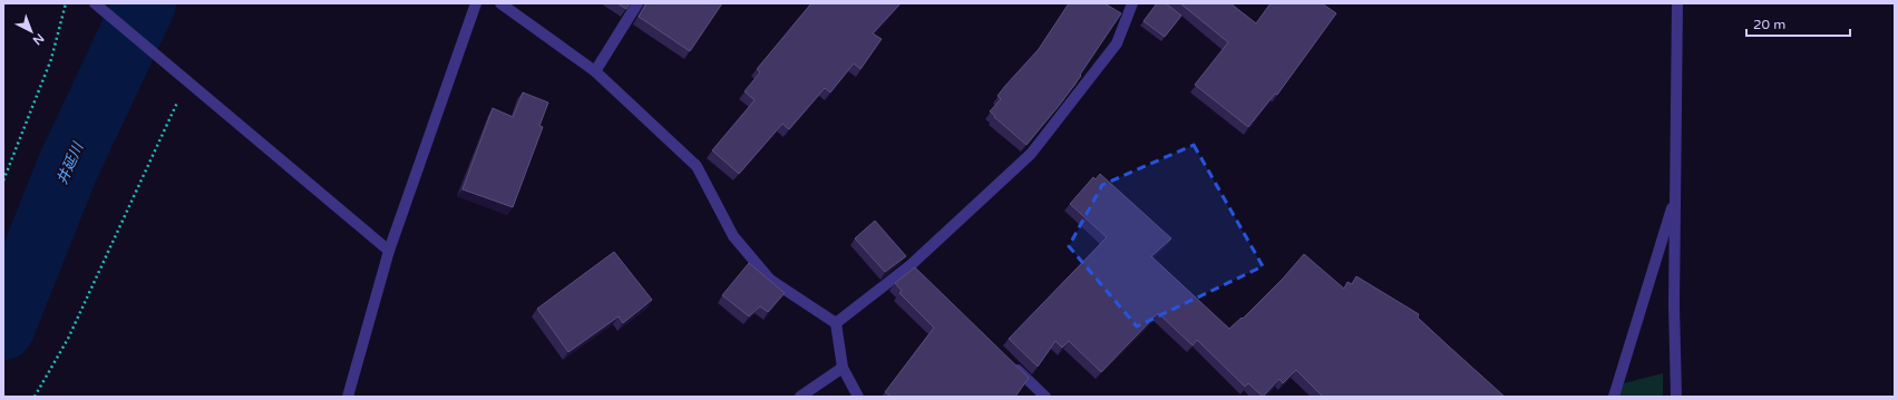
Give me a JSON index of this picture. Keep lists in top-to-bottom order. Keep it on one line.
{"water":["井延川"],"scale_bar":"20 m","north":"bottom right"}
